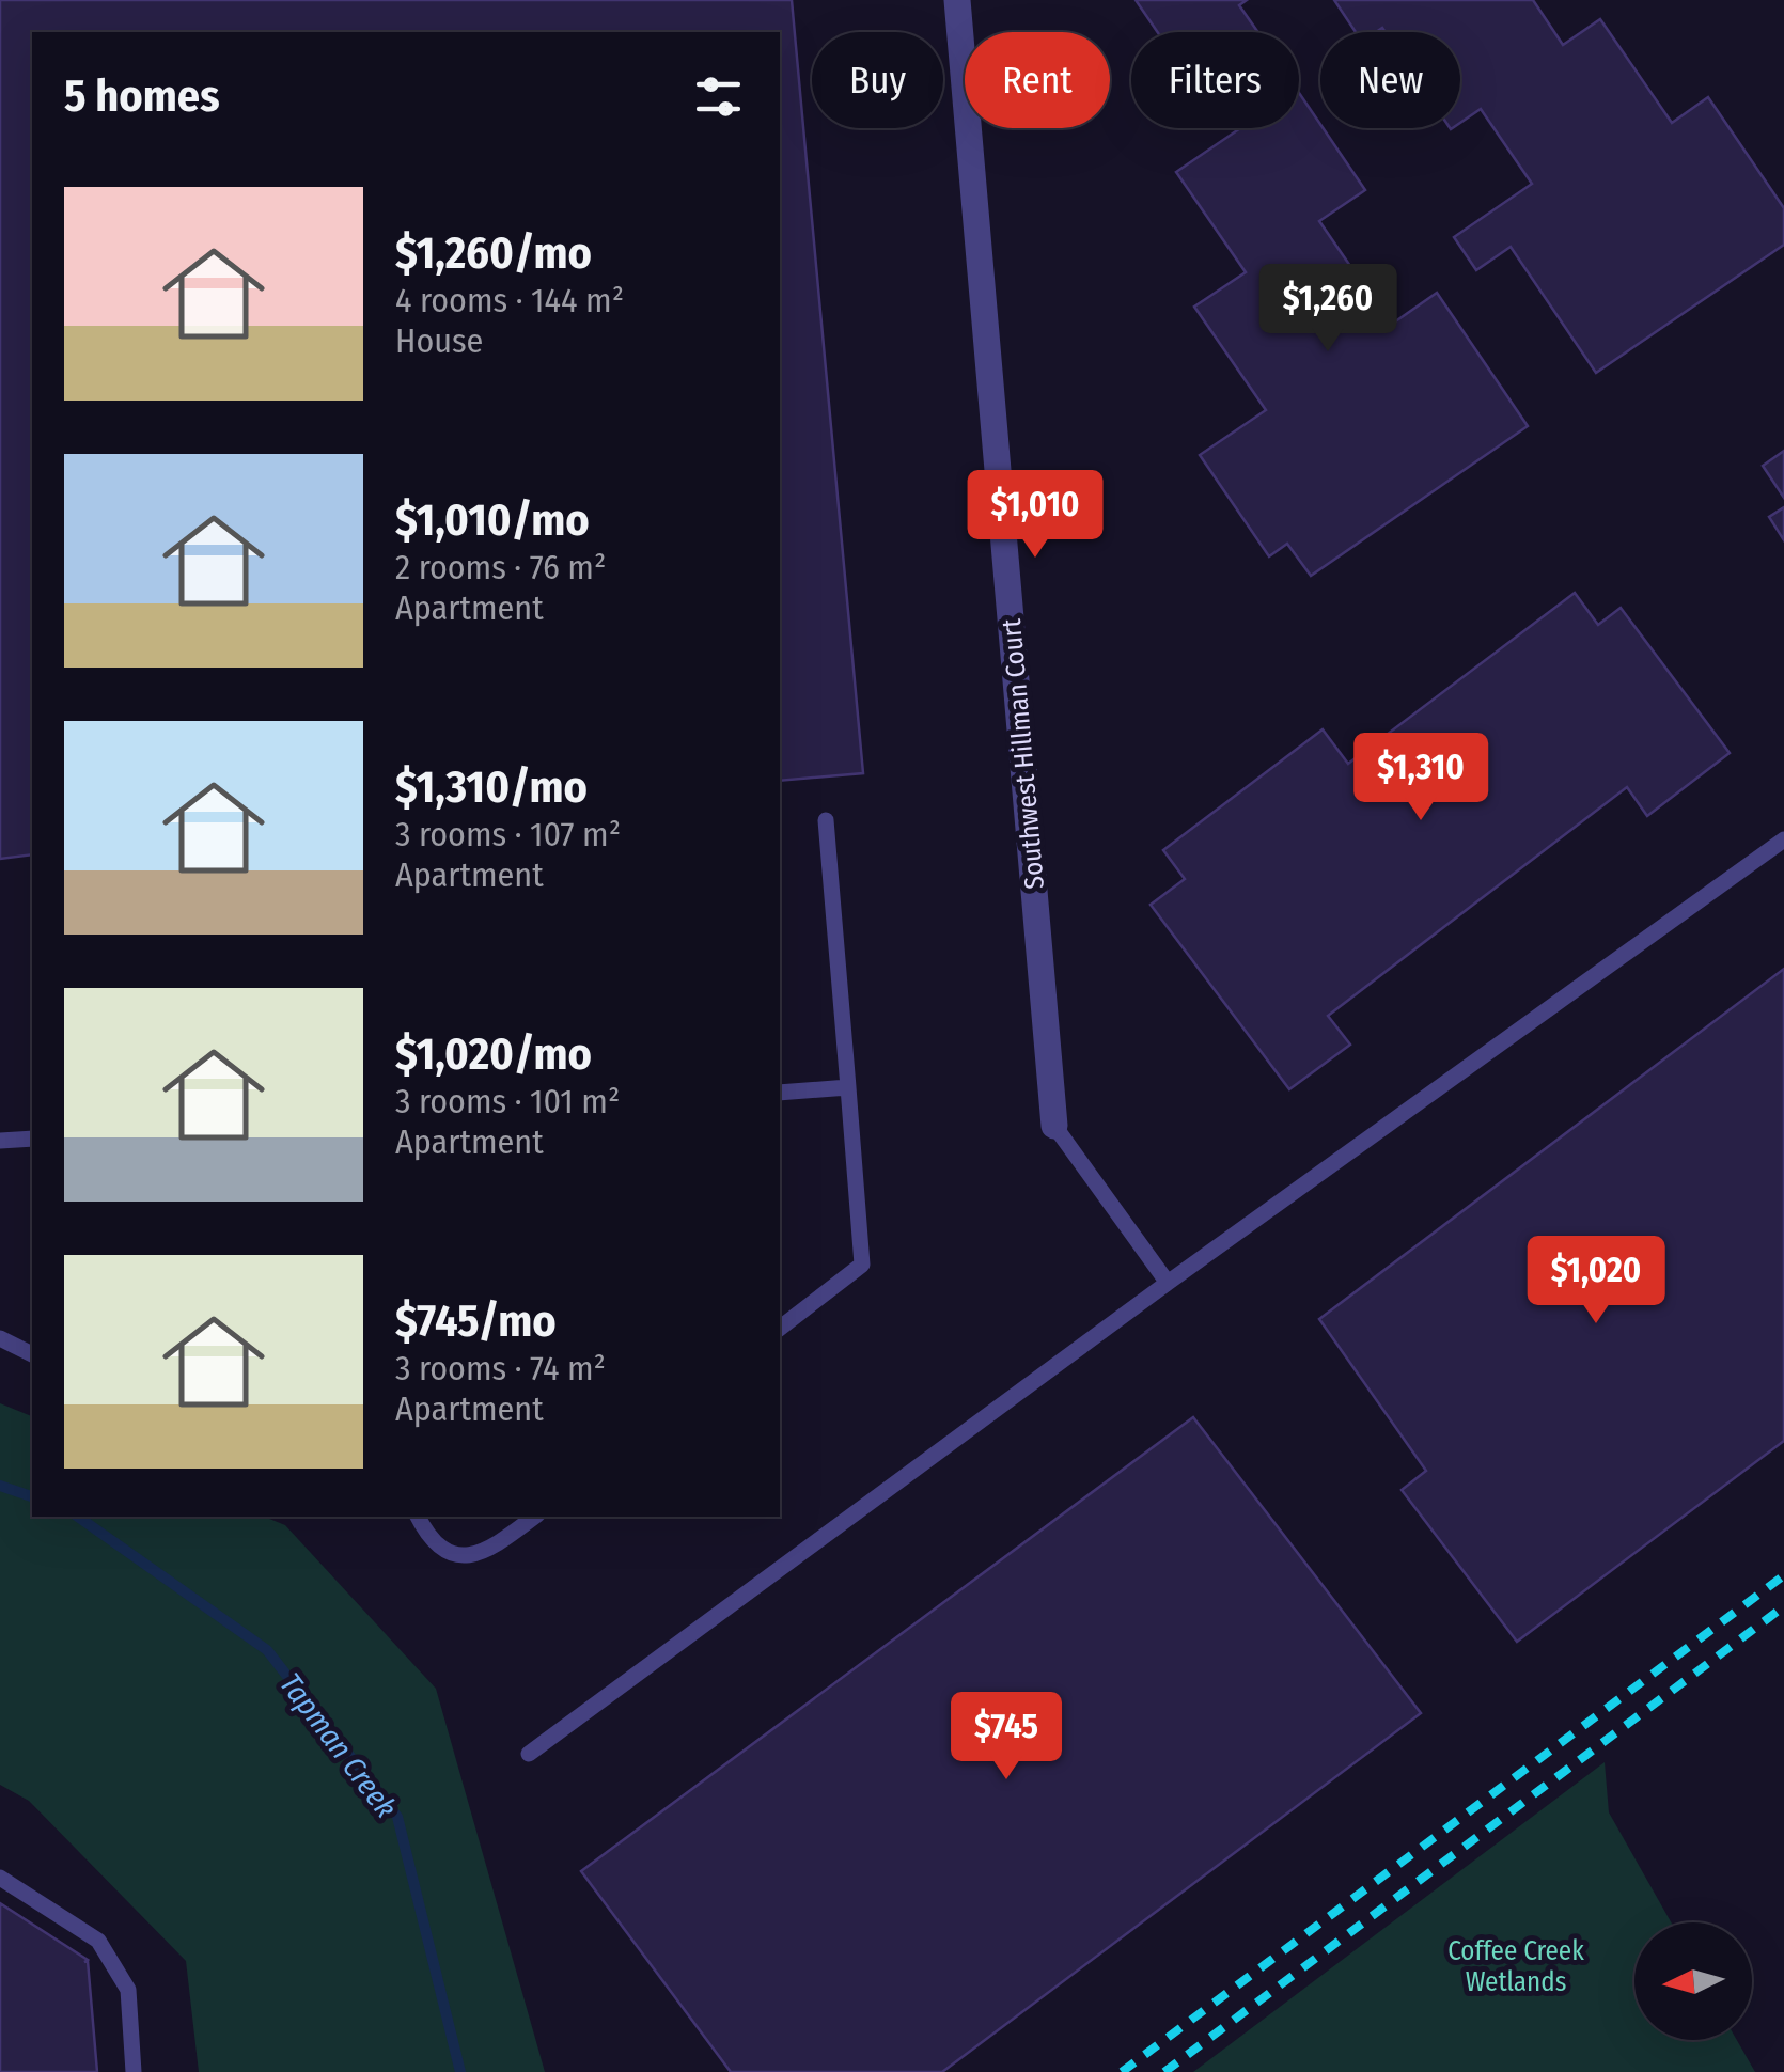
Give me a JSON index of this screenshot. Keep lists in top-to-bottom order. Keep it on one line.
{"streets":{"street":["Southwest Hillman Court"]},"water":["Tapman Creek"],"parks":["Coffee Creek Wetlands"],"north":"left","page":{"chip":["Buy","Rent","Filters","New"],"heading":"5 homes","list":[{"name":"$1,260/mo","note":"4 rooms · 144 m² · House"},{"name":"$1,010/mo","note":"2 rooms · 76 m² · Apartment"},{"name":"$1,310/mo","note":"3 rooms · 107 m² · Apartment"},{"name":"$1,020/mo","note":"3 rooms · 101 m² · Apartment"},{"name":"$745/mo","note":"3 rooms · 74 m² · Apartment"}],"price":["$1,260","$1,010","$1,310","$1,020","$745"]}}
